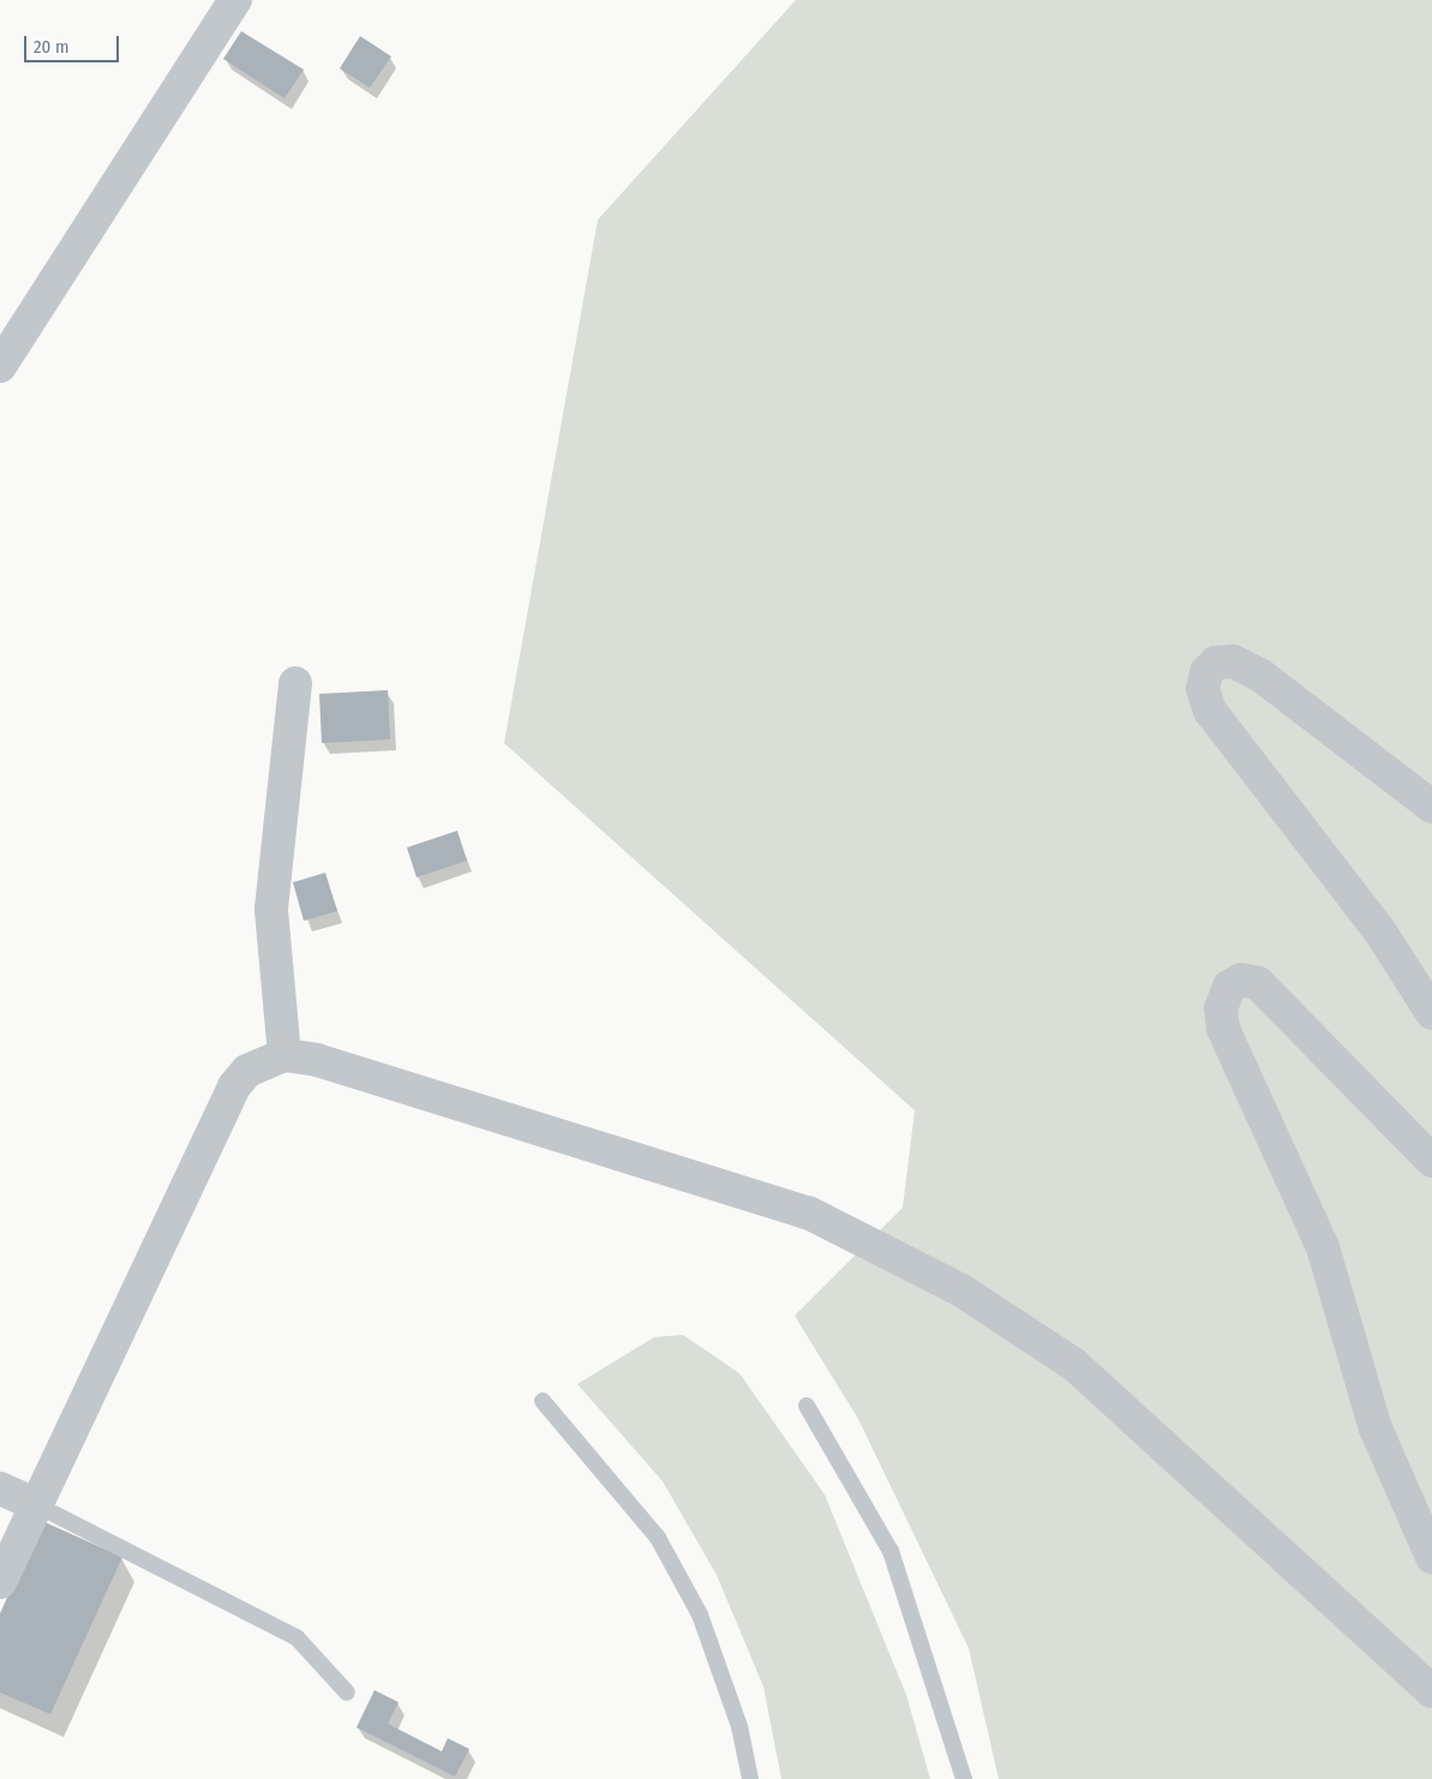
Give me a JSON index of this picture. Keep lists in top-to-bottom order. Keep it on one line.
{"scale_bar":"20 m"}
